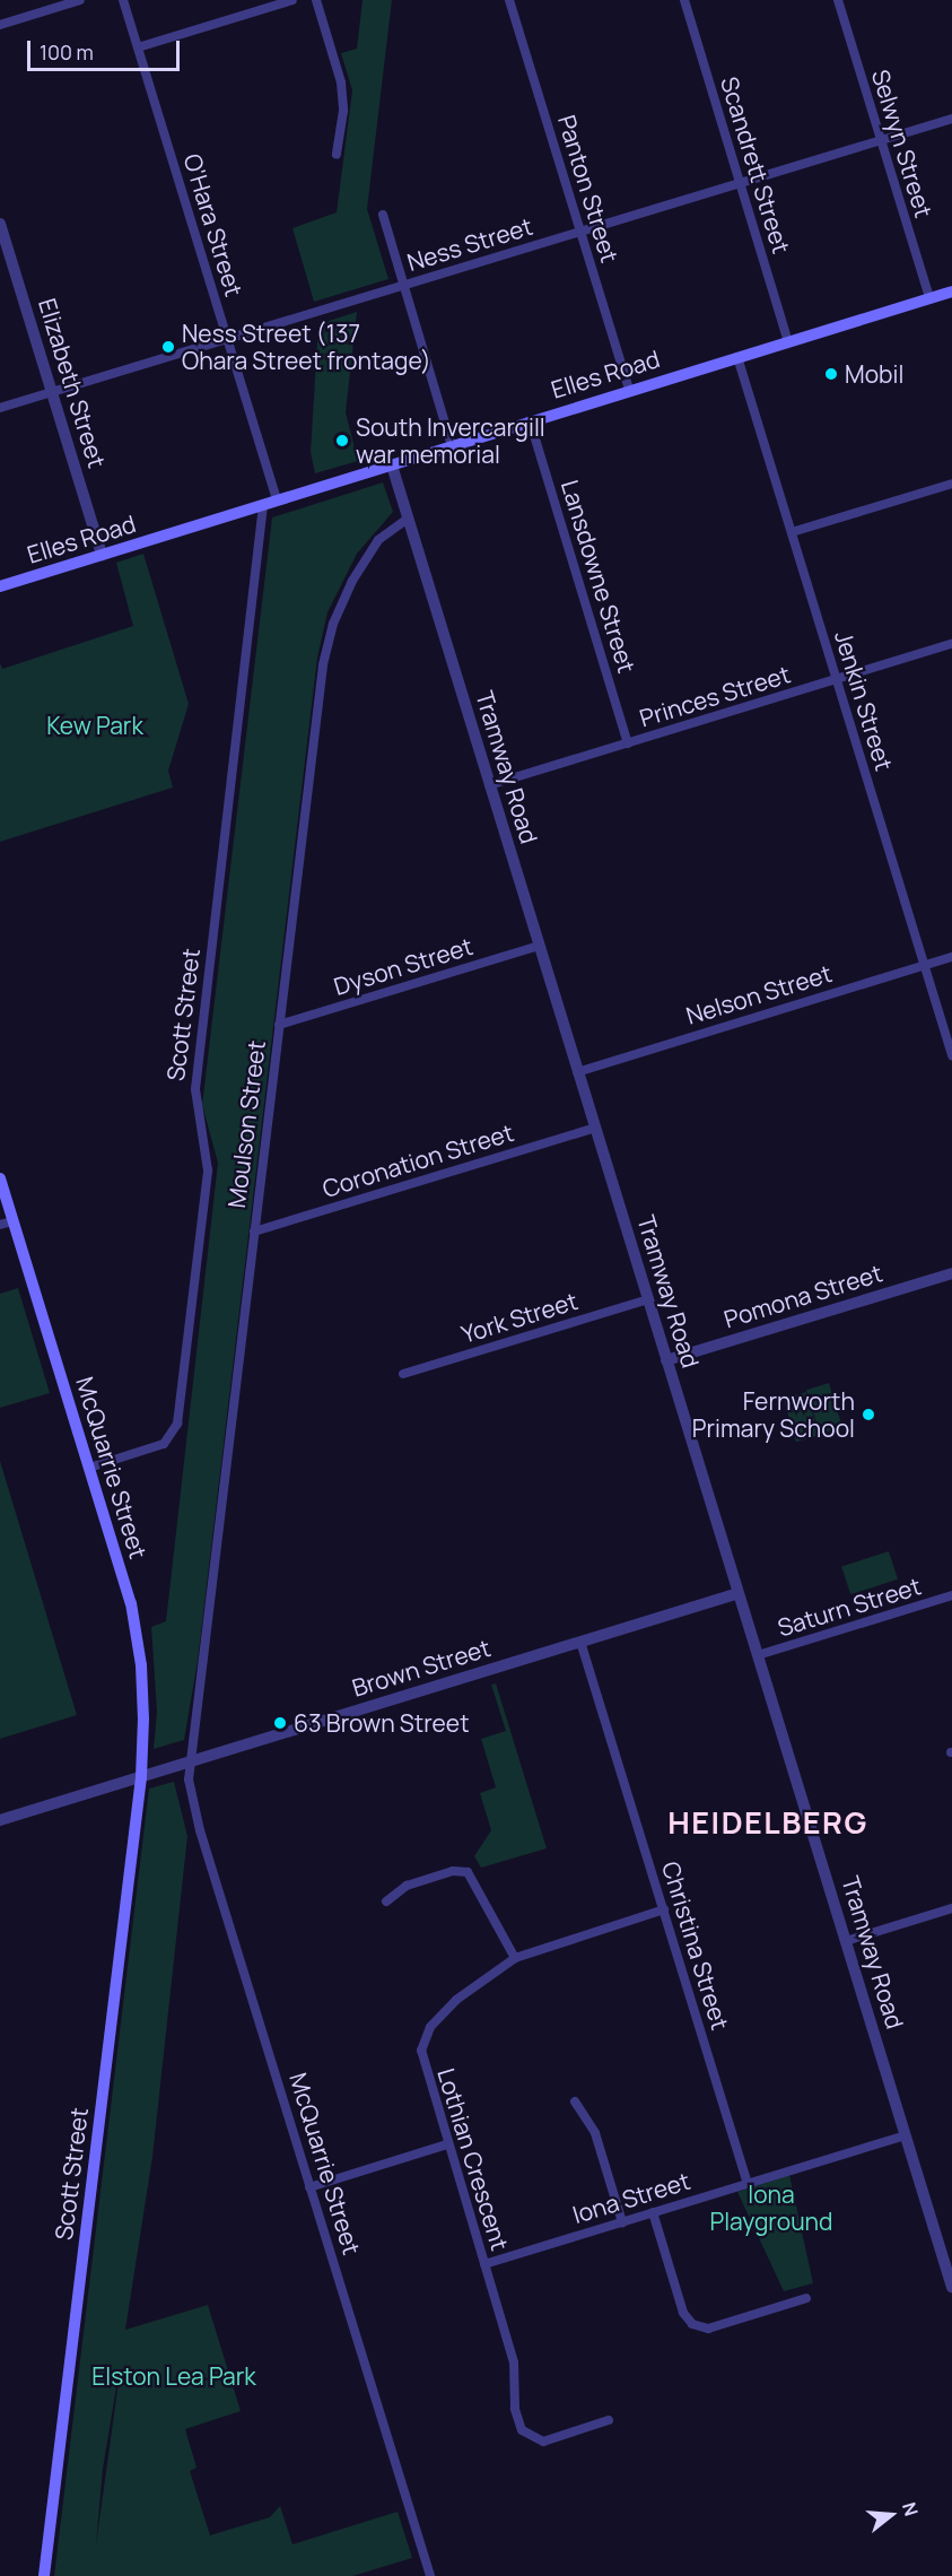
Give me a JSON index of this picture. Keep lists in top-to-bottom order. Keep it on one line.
{"streets":{"main road":["Elles Road","Scott Street","McQuarrie Street"],"street":["Selwyn Street","Scandrett Street","Panton Street","O'Hara Street","Ness Street","Elizabeth Street","Lansdowne Street","Princes Street","Jenkin Street","Tramway Road","Dyson Street","Nelson Street","Moulson Street","Coronation Street","Pomona Street","York Street","Saturn Street","Brown Street","Christina Street","Lothian Crescent","Iona Street"]},"crossings":[["Selwyn Street","Ness Street"],["Selwyn Street","Elles Road"],["Scandrett Street","Ness Street"],["Scandrett Street","Elles Road"],["Panton Street","Ness Street"],["Panton Street","Elles Road"],["O'Hara Street","Ness Street"],["O'Hara Street","Elles Road"],["Ness Street","Elizabeth Street"],["Elles Road","Elizabeth Street"],["Elles Road","Lansdowne Street"],["Elles Road","Jenkin Street"],["Elles Road","Tramway Road"],["Elles Road","Scott Street"],["Lansdowne Street","Princes Street"],["Princes Street","Jenkin Street"],["Princes Street","Tramway Road"],["Jenkin Street","Nelson Street"],["Tramway Road","Dyson Street"],["Tramway Road","Nelson Street"],["Tramway Road","Moulson Street"],["Tramway Road","Coronation Street"],["Tramway Road","Pomona Street"],["Tramway Road","York Street"],["Tramway Road","Saturn Street"],["Tramway Road","Brown Street"],["Tramway Road","Iona Street"],["Dyson Street","Moulson Street"],["Scott Street","McQuarrie Street"],["Scott Street","Brown Street"],["Moulson Street","Coronation Street"],["Moulson Street","McQuarrie Street"],["Moulson Street","Brown Street"],["McQuarrie Street","Brown Street"],["Brown Street","Christina Street"],["Christina Street","Lothian Crescent"],["Christina Street","Iona Street"],["Lothian Crescent","Iona Street"]],"districts":["HEIDELBERG"],"parks":["Kew Park","Iona Playground","Elston Lea Park"],"places":["Ness Street (137 Ohara Street frontage)","Mobil","South Invercargill war memorial","Fernworth Primary School","63 Brown Street"],"scale_bar":"100 m","north":"right"}
